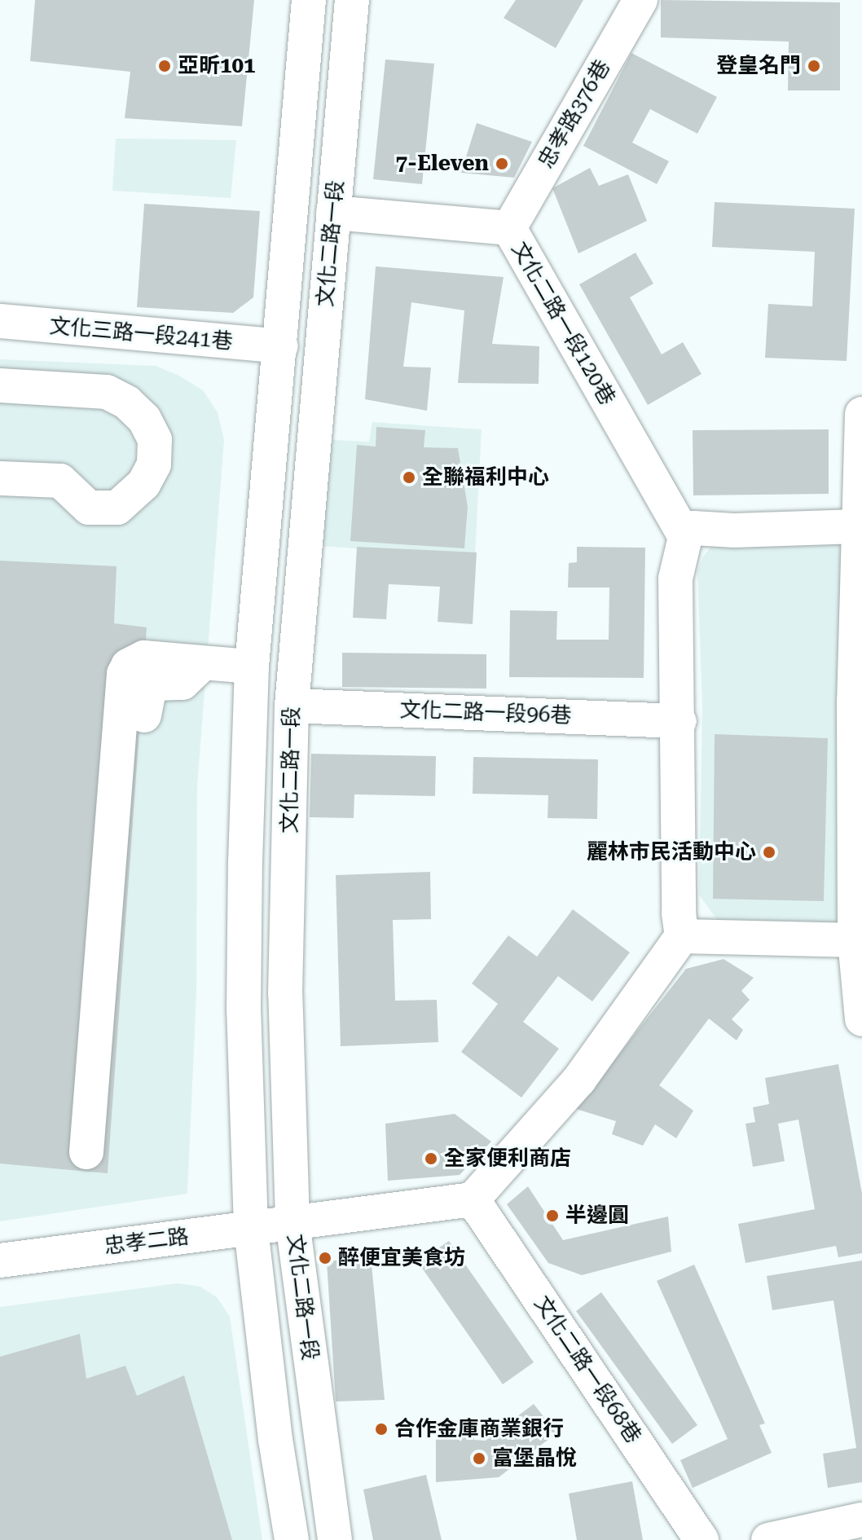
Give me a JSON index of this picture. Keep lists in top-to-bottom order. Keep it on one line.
{"streets":{"street":["忠孝路376巷","文化二路一段","文化二路一段120巷","文化三路一段241巷","文化二路一段96巷","忠孝二路","文化二路一段68巷"]},"crossings":[["忠孝路376巷","文化二路一段120巷"],["文化二路一段","文化二路一段120巷"],["文化二路一段","文化三路一段241巷"],["文化二路一段","文化二路一段96巷"],["文化二路一段","忠孝二路"]],"places":["亞昕101","登皇名門","7-Eleven","全聯福利中心","麗林市民活動中心","全家便利商店","半邊圓","醉便宜美食坊","合作金庫商業銀行","富堡晶悅"]}
